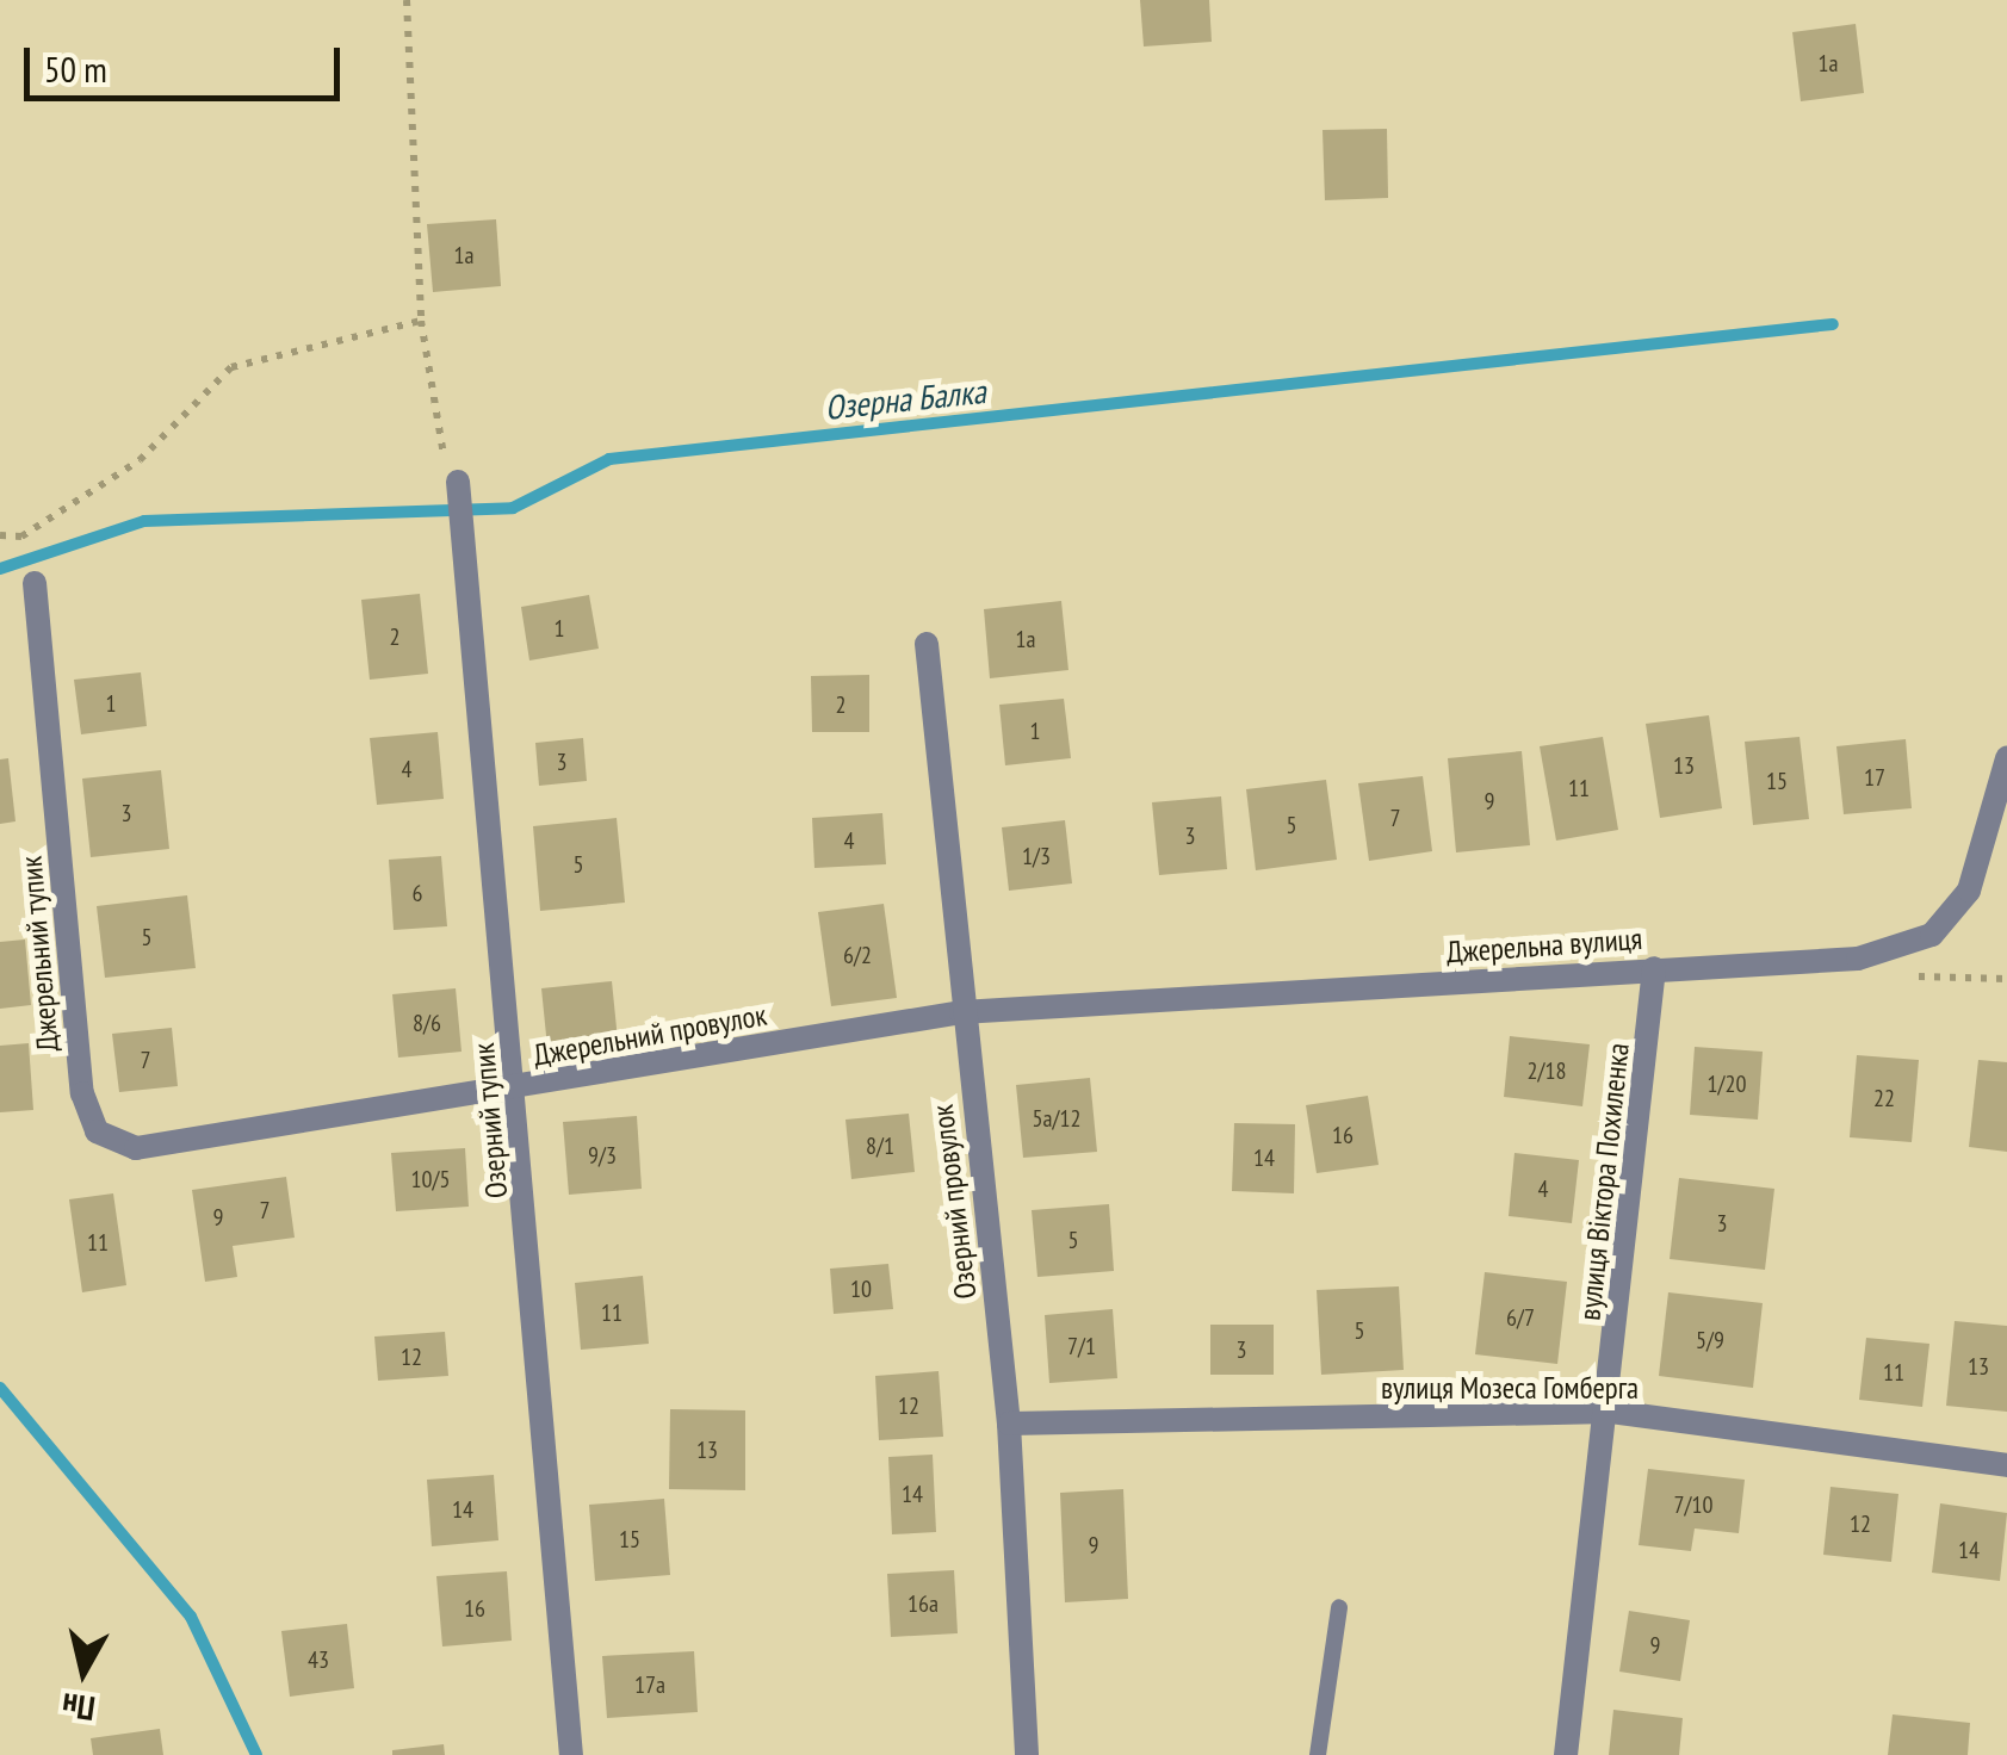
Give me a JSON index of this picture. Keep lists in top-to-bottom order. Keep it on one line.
{"streets":{"street":["Джерельна вулиця","Джерельний тупик","Джерельний провулок","Озерний тупик","вулиця Віктора Похиленка","Озерний провулок","вулиця Мозеса Гомберга"]},"crossings":[["Джерельна вулиця","Джерельний провулок"],["Джерельна вулиця","вулиця Віктора Похиленка"],["Джерельна вулиця","Озерний провулок"],["Джерельний тупик","Джерельний провулок"],["Джерельний провулок","Озерний тупик"],["Джерельний провулок","Озерний провулок"],["вулиця Віктора Похиленка","вулиця Мозеса Гомберга"],["Озерний провулок","вулиця Мозеса Гомберга"]],"water":["Озерна Балка"],"house_numbers":["1а","1а","1","2","1а","1","2","1","3","13","4","17","15","11","9","3","7","5","3","4","1/3","5","6","5","6/2","8/6","7","2/18","1/20","22","5а/12","16","8/1","9/3","14","10/5","4","7","9","3","5","11","10","11","6/7","5","5/9","7/1","3","12","13","11","12","13","14","7/10","14","12","15","9","14","16а","16","9","43","17а"],"scale_bar":"50 m","north":"bottom"}
